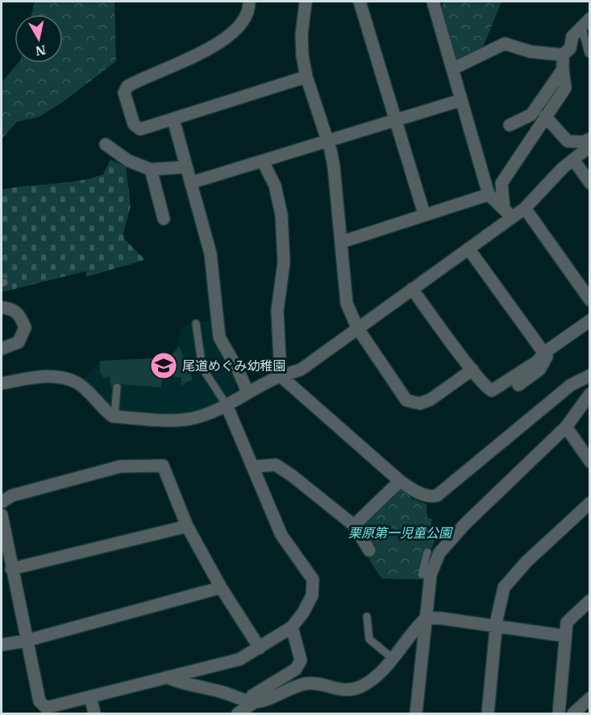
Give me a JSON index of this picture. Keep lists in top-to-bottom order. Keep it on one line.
{"parks":["栗原第一児童公園"],"places":{"school or university":["尾道めぐみ幼稚園"]},"north":"bottom"}
